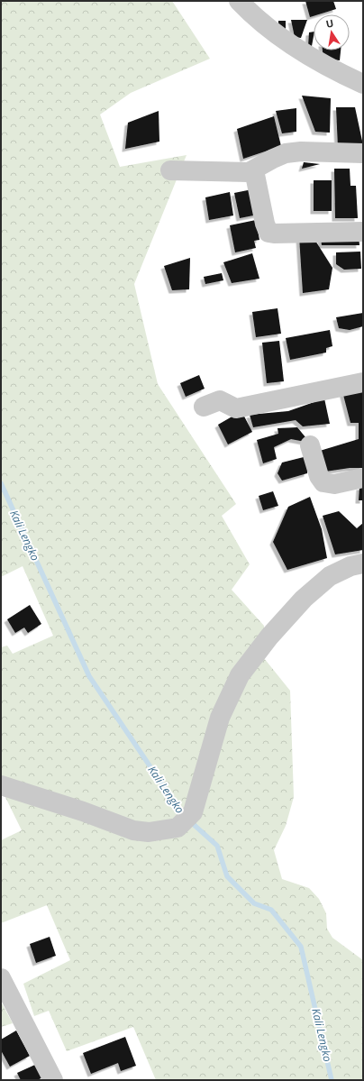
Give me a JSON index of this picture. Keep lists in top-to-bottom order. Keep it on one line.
{"water":["Kali Lengko"],"north":"top"}
